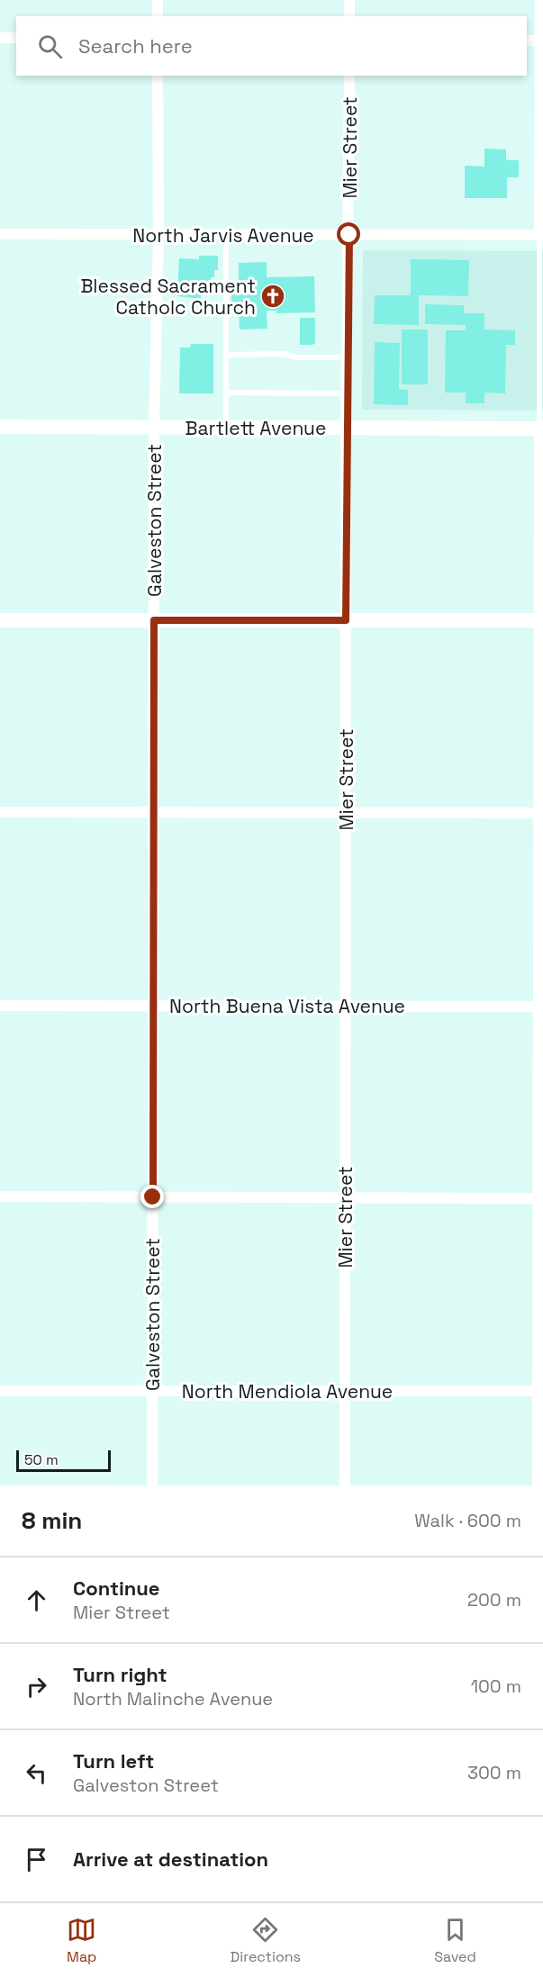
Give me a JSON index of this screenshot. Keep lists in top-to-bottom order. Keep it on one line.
{"streets":{"main road":["Bartlett Avenue"],"street":["Mier Street","North Jarvis Avenue","Galveston Street","North Buena Vista Avenue","North Mendiola Avenue"]},"crossings":[["Mier Street","North Jarvis Avenue"],["Mier Street","Bartlett Avenue"],["Mier Street","North Buena Vista Avenue"],["Mier Street","North Mendiola Avenue"],["North Jarvis Avenue","Galveston Street"],["Bartlett Avenue","Galveston Street"],["Galveston Street","North Buena Vista Avenue"],["Galveston Street","North Mendiola Avenue"]],"places":{"church":["Blessed Sacrament Catholc Church"]},"scale_bar":"50 m","page":{"search":"Search here","scale":"50 m","heading":["8 min","Walk · 600 m"],"list":[["Continue","Mier Street","200 m"],["Turn right","North Malinche Avenue","100 m"],["Turn left","Galveston Street","300 m"],"Arrive at destination"],"nav":["Map","Directions","Saved"]}}
